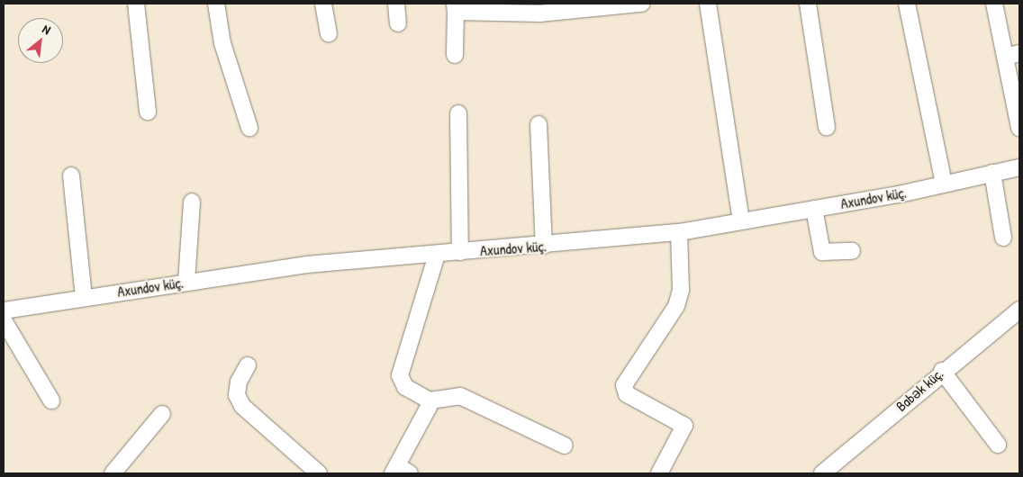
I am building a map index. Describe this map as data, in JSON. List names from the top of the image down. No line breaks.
{"streets":{"street":["Axundov küç.","Babək küç."]},"north":"top right"}
